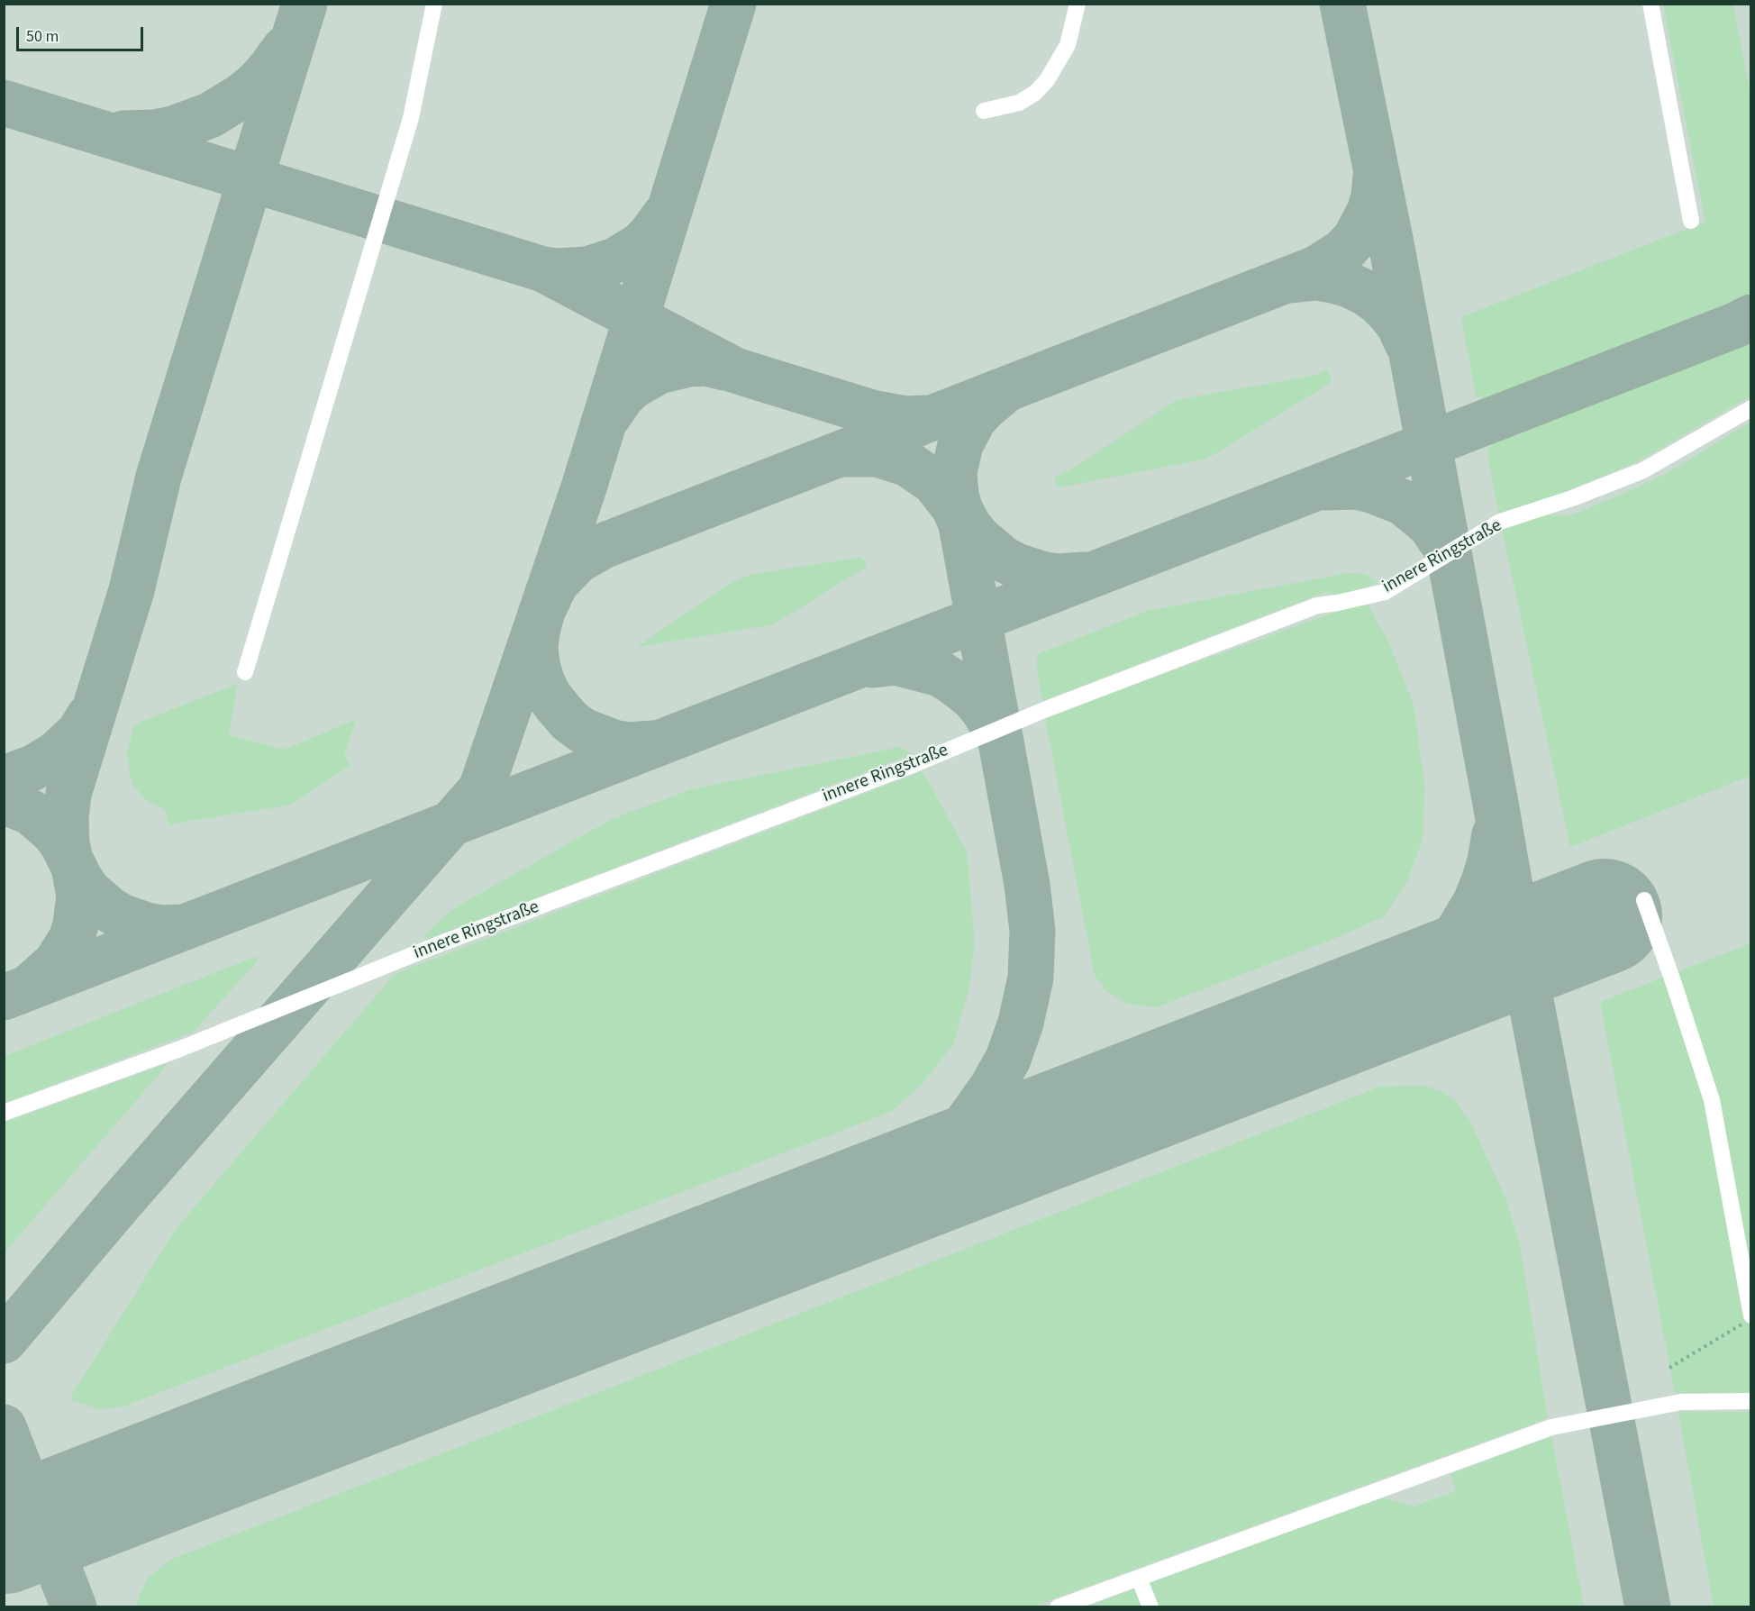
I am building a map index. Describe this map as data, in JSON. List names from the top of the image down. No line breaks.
{"streets":{"lane":["innere Ringstraße"]},"scale_bar":"50 m"}
